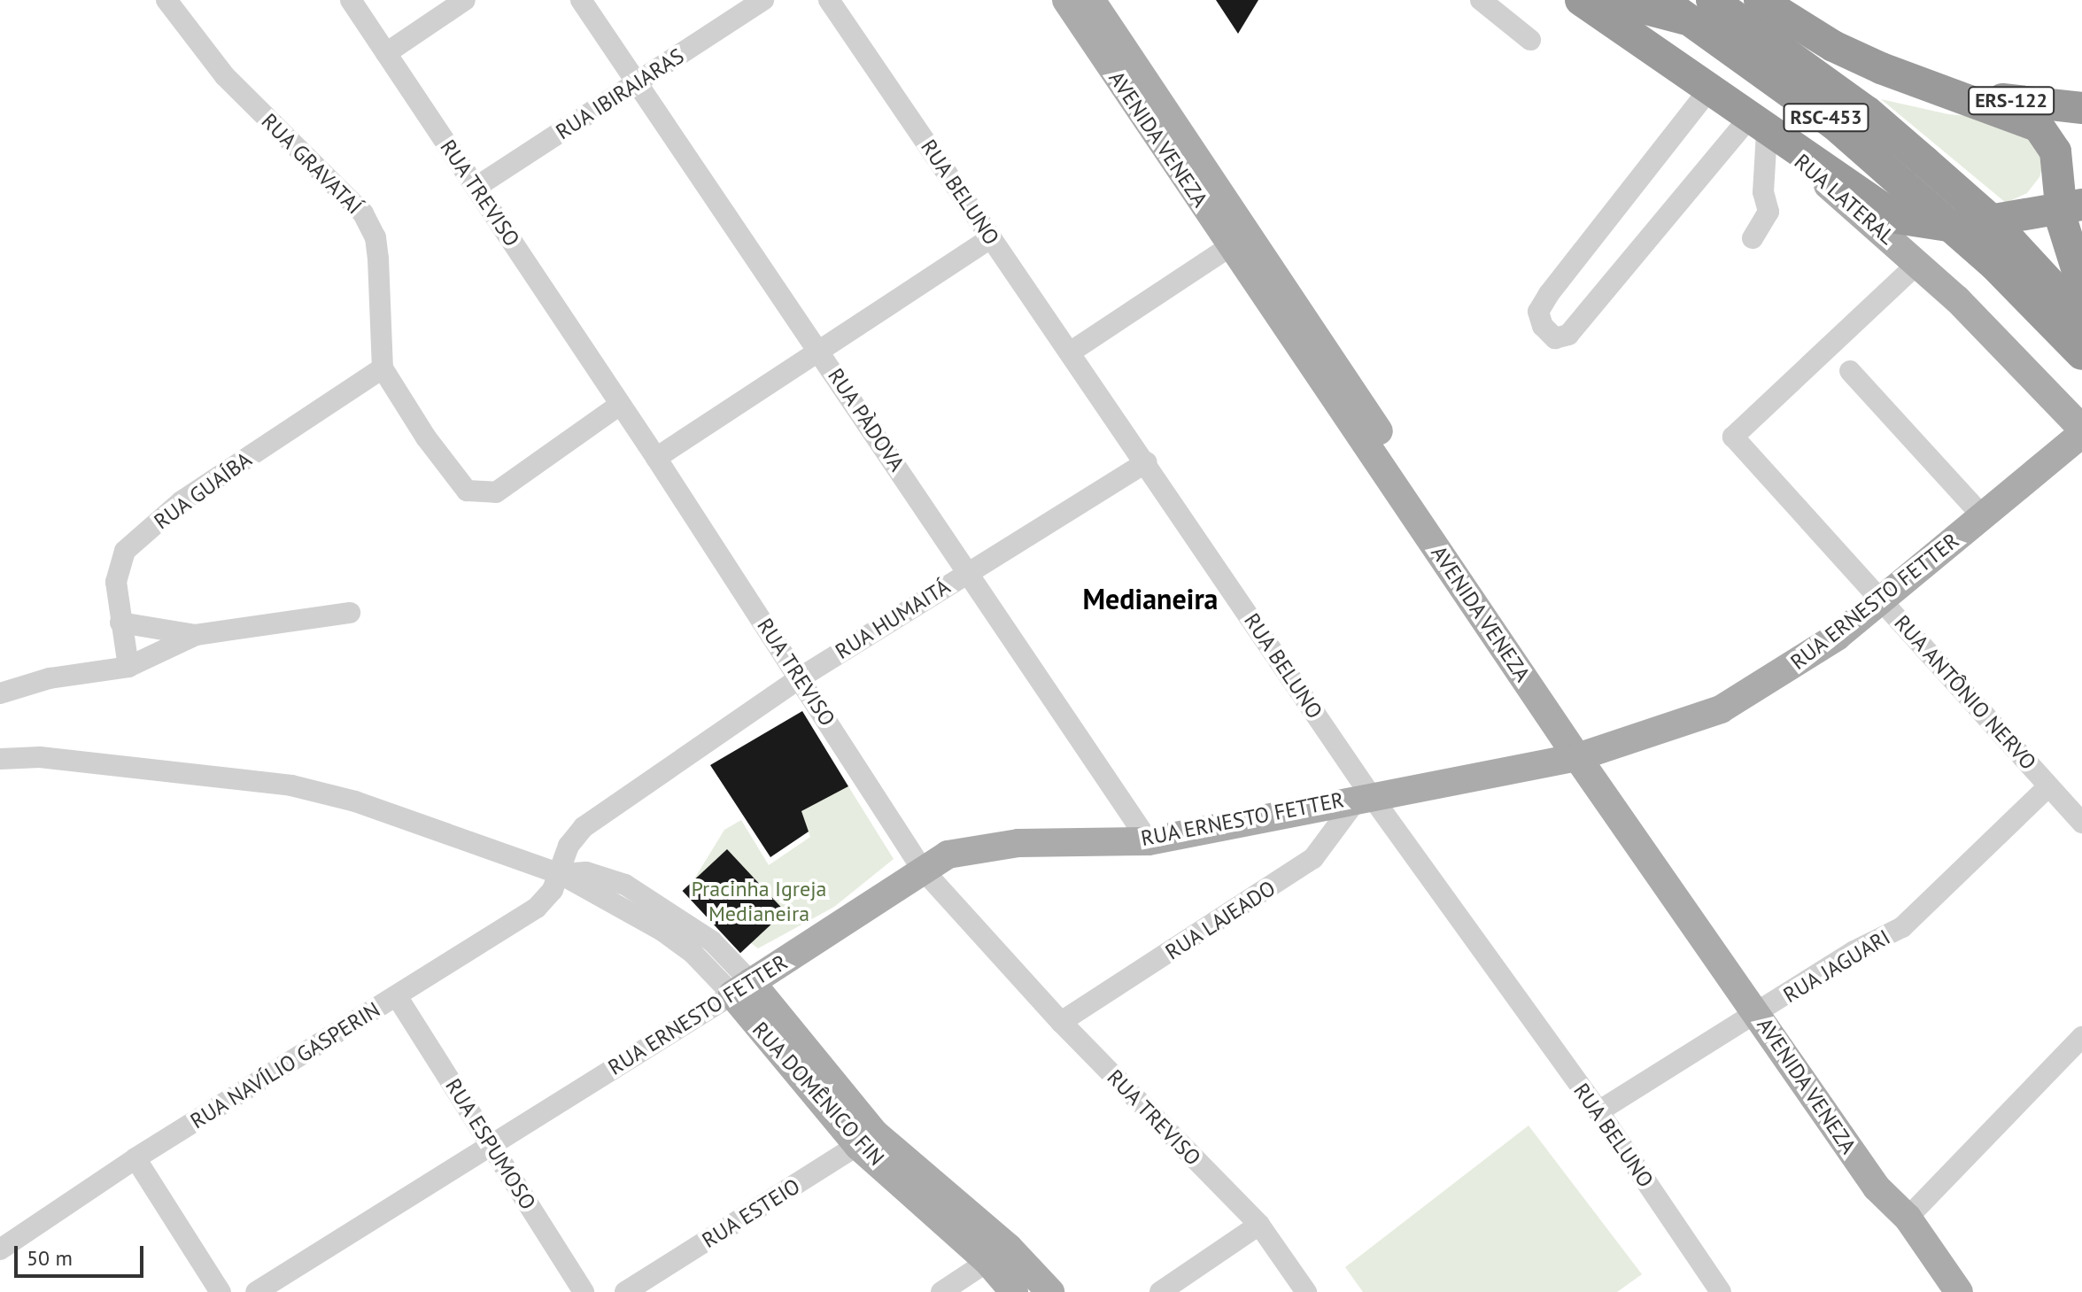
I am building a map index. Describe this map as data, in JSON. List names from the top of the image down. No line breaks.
{"streets":{"highway":["ERS-122","RSC-453","RUA LATERAL"],"main road":["AVENIDA VENEZA","RUA ERNESTO FETTER","RUA DOMÊNICO FIN"],"street":["RUA IBIRAIARAS","RUA GRAVATAÍ","RUA BELUNO","RUA TREVISO","RUA PÀDOVA","RUA GUAÍBA","RUA HUMAITÁ","RUA ANTÔNIO NERVO","RUA LAJEADO","RUA JAGUARI","RUA NAVÍLIO GASPERIN","RUA ESPUMOSO","RUA ESTEIO"]},"crossings":[["RUA IBIRAIARAS","RUA TREVISO"],["RUA IBIRAIARAS","RUA PÀDOVA"],["AVENIDA VENEZA","RUA ERNESTO FETTER"],["AVENIDA VENEZA","RUA JAGUARI"],["RUA GRAVATAÍ","RUA TREVISO"],["RUA GRAVATAÍ","RUA GUAÍBA"],["RUA BELUNO","RUA ERNESTO FETTER"],["RUA BELUNO","RUA HUMAITÁ"],["RUA BELUNO","RUA LAJEADO"],["RUA BELUNO","RUA JAGUARI"],["RUA TREVISO","RUA ERNESTO FETTER"],["RUA TREVISO","RUA HUMAITÁ"],["RUA TREVISO","RUA LAJEADO"],["RUA LATERAL","RUA ERNESTO FETTER"],["RUA LATERAL","RUA ANTÔNIO NERVO"],["RUA PÀDOVA","RUA ERNESTO FETTER"],["RUA PÀDOVA","RUA HUMAITÁ"],["RUA ERNESTO FETTER","RUA ANTÔNIO NERVO"],["RUA ERNESTO FETTER","RUA LAJEADO"],["RUA ERNESTO FETTER","RUA DOMÊNICO FIN"],["RUA ERNESTO FETTER","RUA ESPUMOSO"],["RUA HUMAITÁ","RUA NAVÍLIO GASPERIN"],["RUA HUMAITÁ","RUA DOMÊNICO FIN"],["RUA ANTÔNIO NERVO","RUA JAGUARI"],["RUA NAVÍLIO GASPERIN","RUA DOMÊNICO FIN"],["RUA NAVÍLIO GASPERIN","RUA ESPUMOSO"],["RUA DOMÊNICO FIN","RUA ESTEIO"]],"districts":["Medianeira"],"parks":["Pracinha Igreja Medianeira"],"scale_bar":"50 m"}
